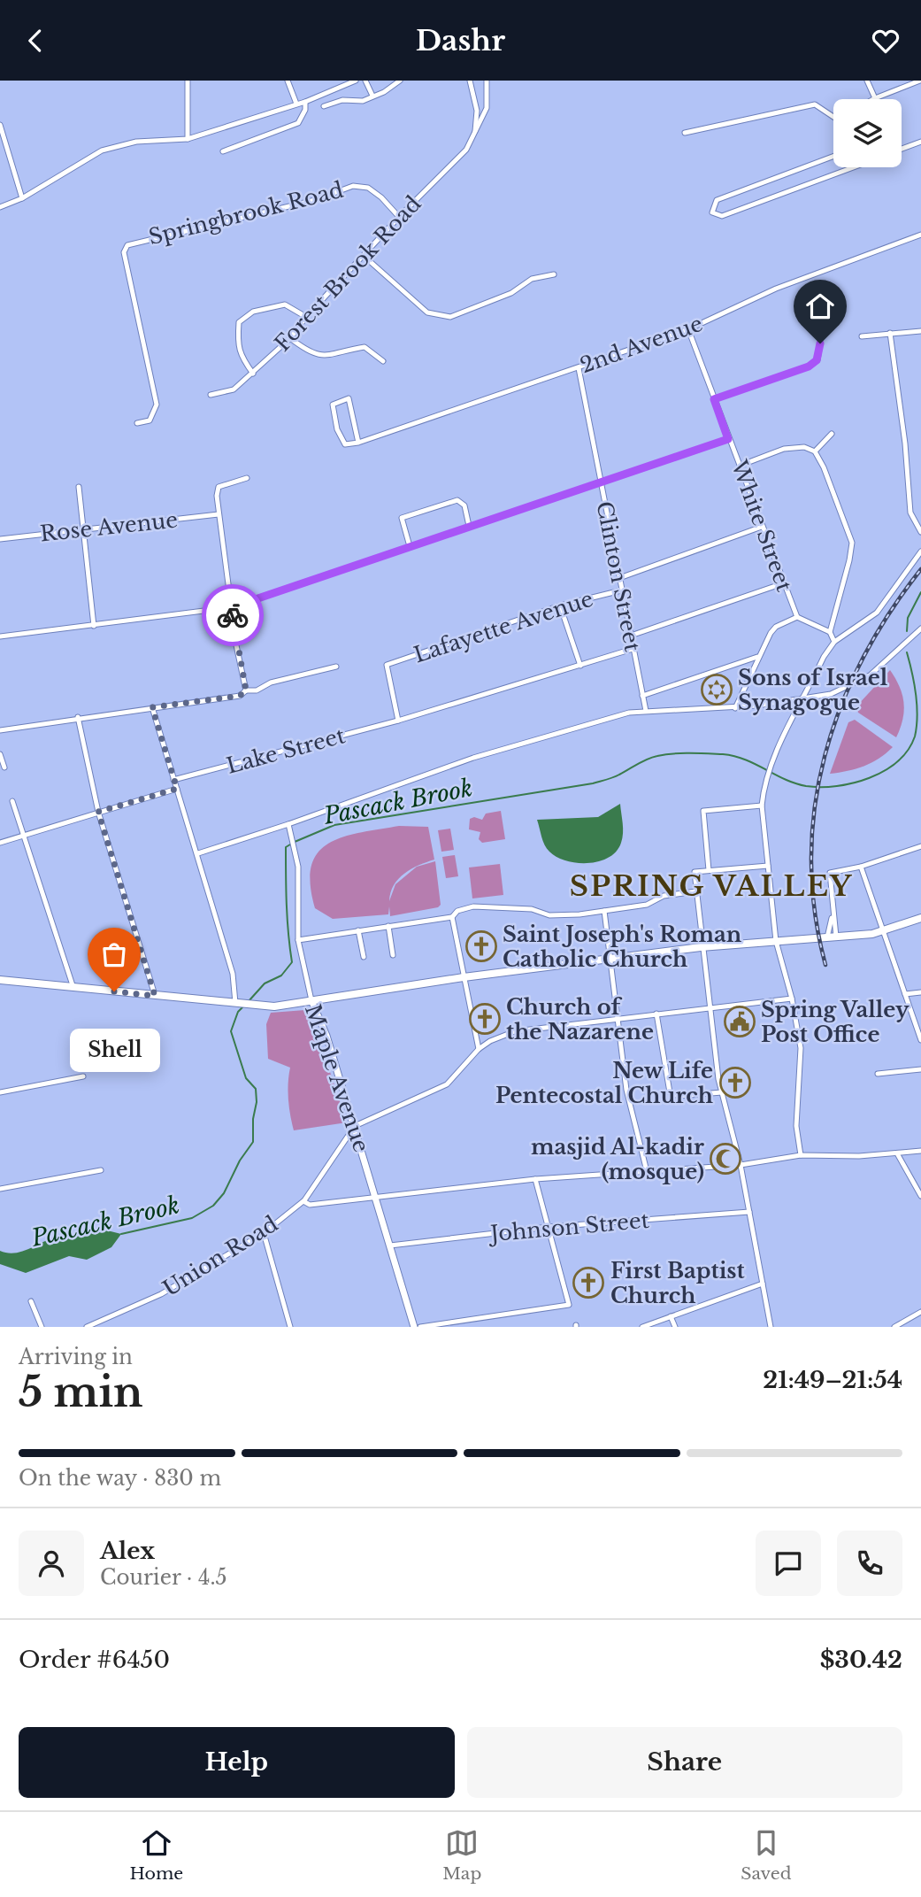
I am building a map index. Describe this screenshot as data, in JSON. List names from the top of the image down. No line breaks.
{"streets":{"street":["Springbrook Road","Forest Brook Road","2nd Avenue","White Street","Rose Avenue","Clinton Street","Lafayette Avenue","Lake Street","Maple Avenue","Johnson Street","Union Road"]},"crossings":[["Springbrook Road","Forest Brook Road"],["2nd Avenue","White Street"],["2nd Avenue","Clinton Street"],["White Street","Lafayette Avenue"],["Clinton Street","Lafayette Avenue"],["Lafayette Avenue","Lake Street"],["Maple Avenue","Johnson Street"],["Maple Avenue","Union Road"]],"districts":["SPRING VALLEY"],"water":["Pascack Brook"],"places":{"synagogue":["Sons of Israel Synagogue"],"church":["Saint Joseph's Roman Catholic Church","Church of the Nazarene","New Life Pentecostal Church","First Baptist Church"],"other":["Shell"],"public building":["Spring Valley Post Office"],"mosque":["masjid Al-kadir (mosque)"]},"page":{"header":"Dashr","bubble":"Shell","heading":["5 min","Arriving in","21:49–21:54"],"panel":["Alex","Courier · 4.5","Order #6450","$30.42"],"bar":"On the way · 830 m","buttons":["Help","Share"],"tabs":["Home","Map","Saved"]}}
